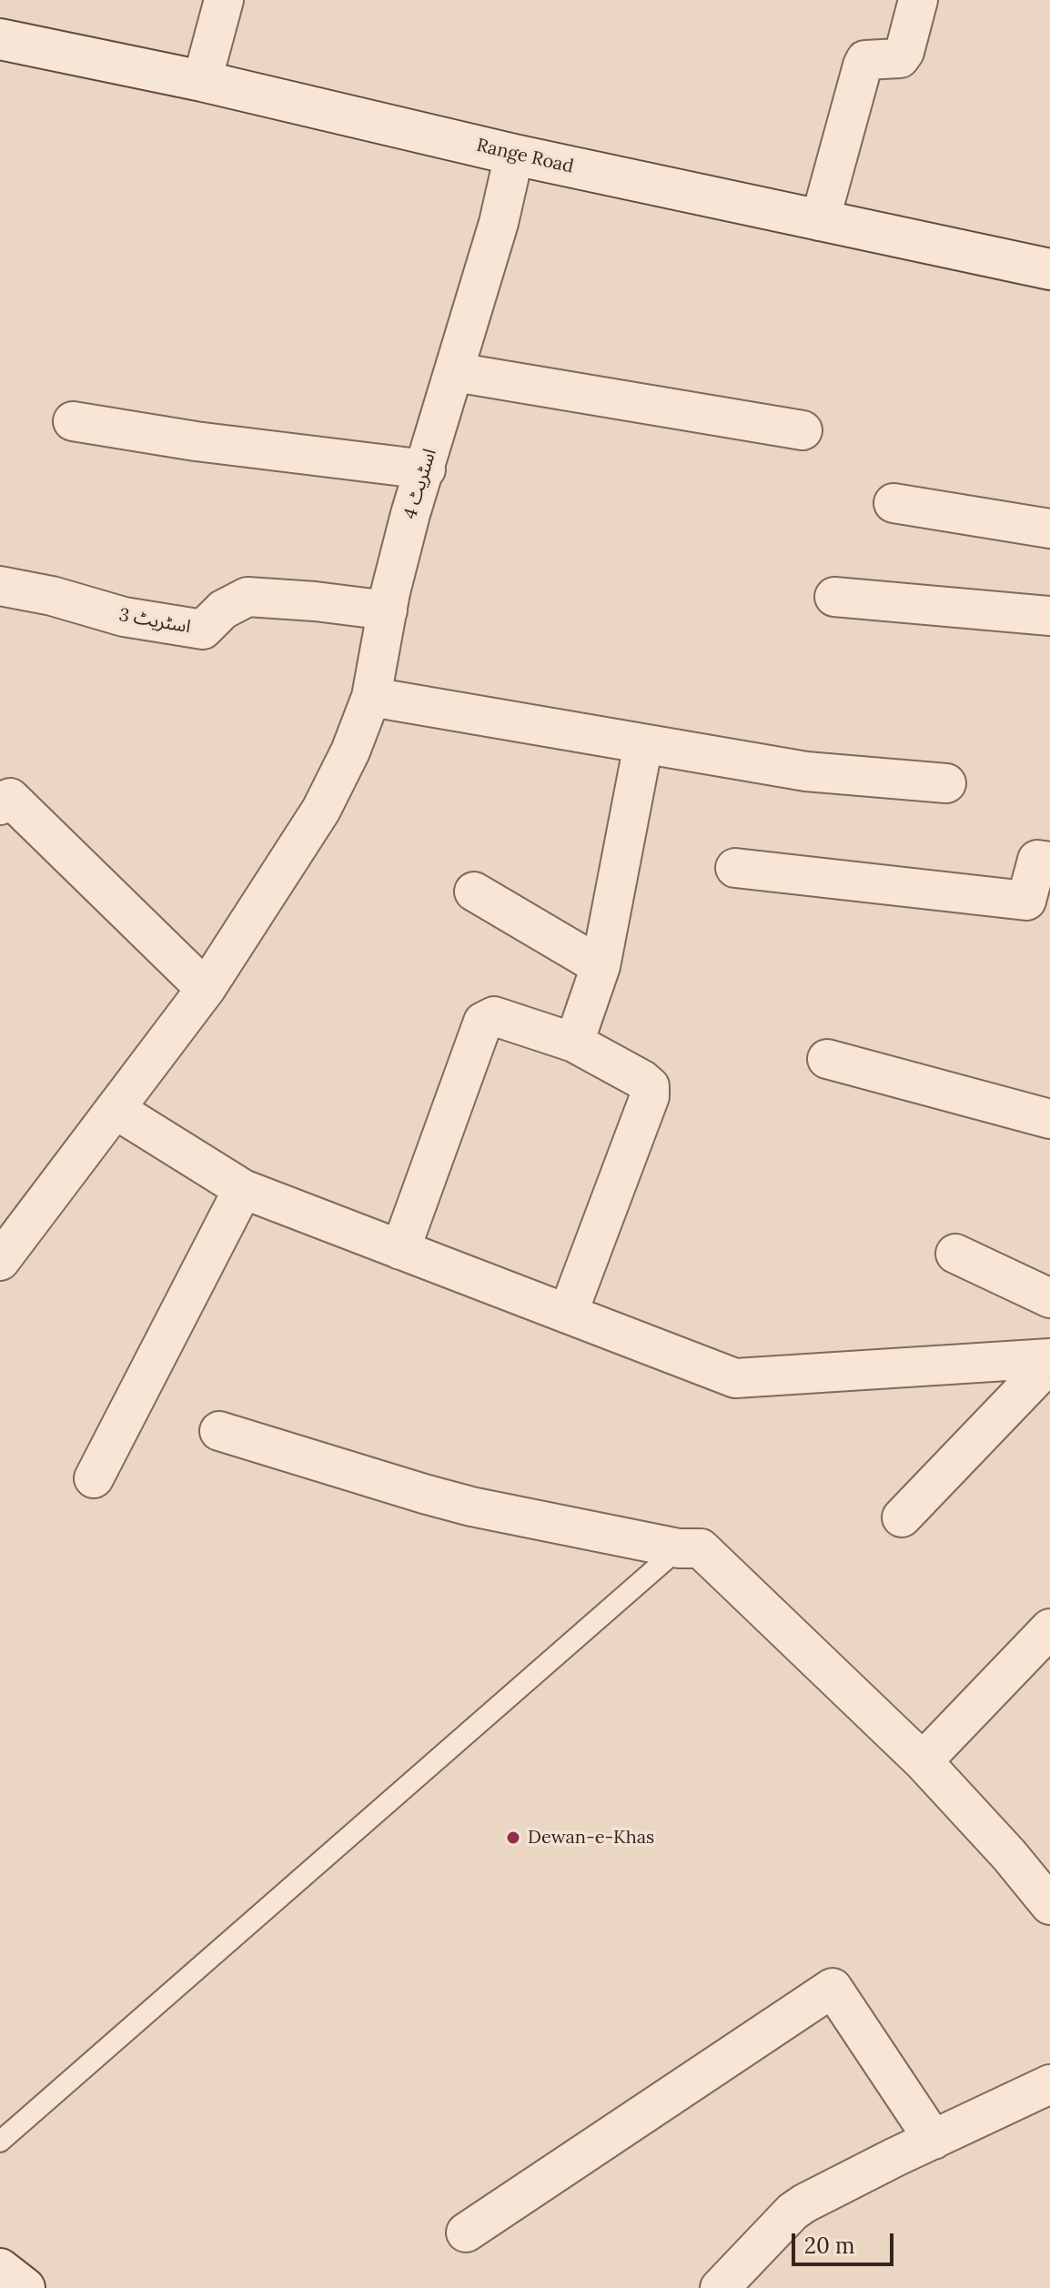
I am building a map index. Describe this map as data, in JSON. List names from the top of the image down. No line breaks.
{"streets":{"main road":["Range Road"],"street":["اسٹریٹ 4","اسٹریٹ 3"]},"crossings":[["Range Road","اسٹریٹ 4"],["اسٹریٹ 4","اسٹریٹ 3"]],"places":["Dewan-e-Khas"],"scale_bar":"20 m"}
